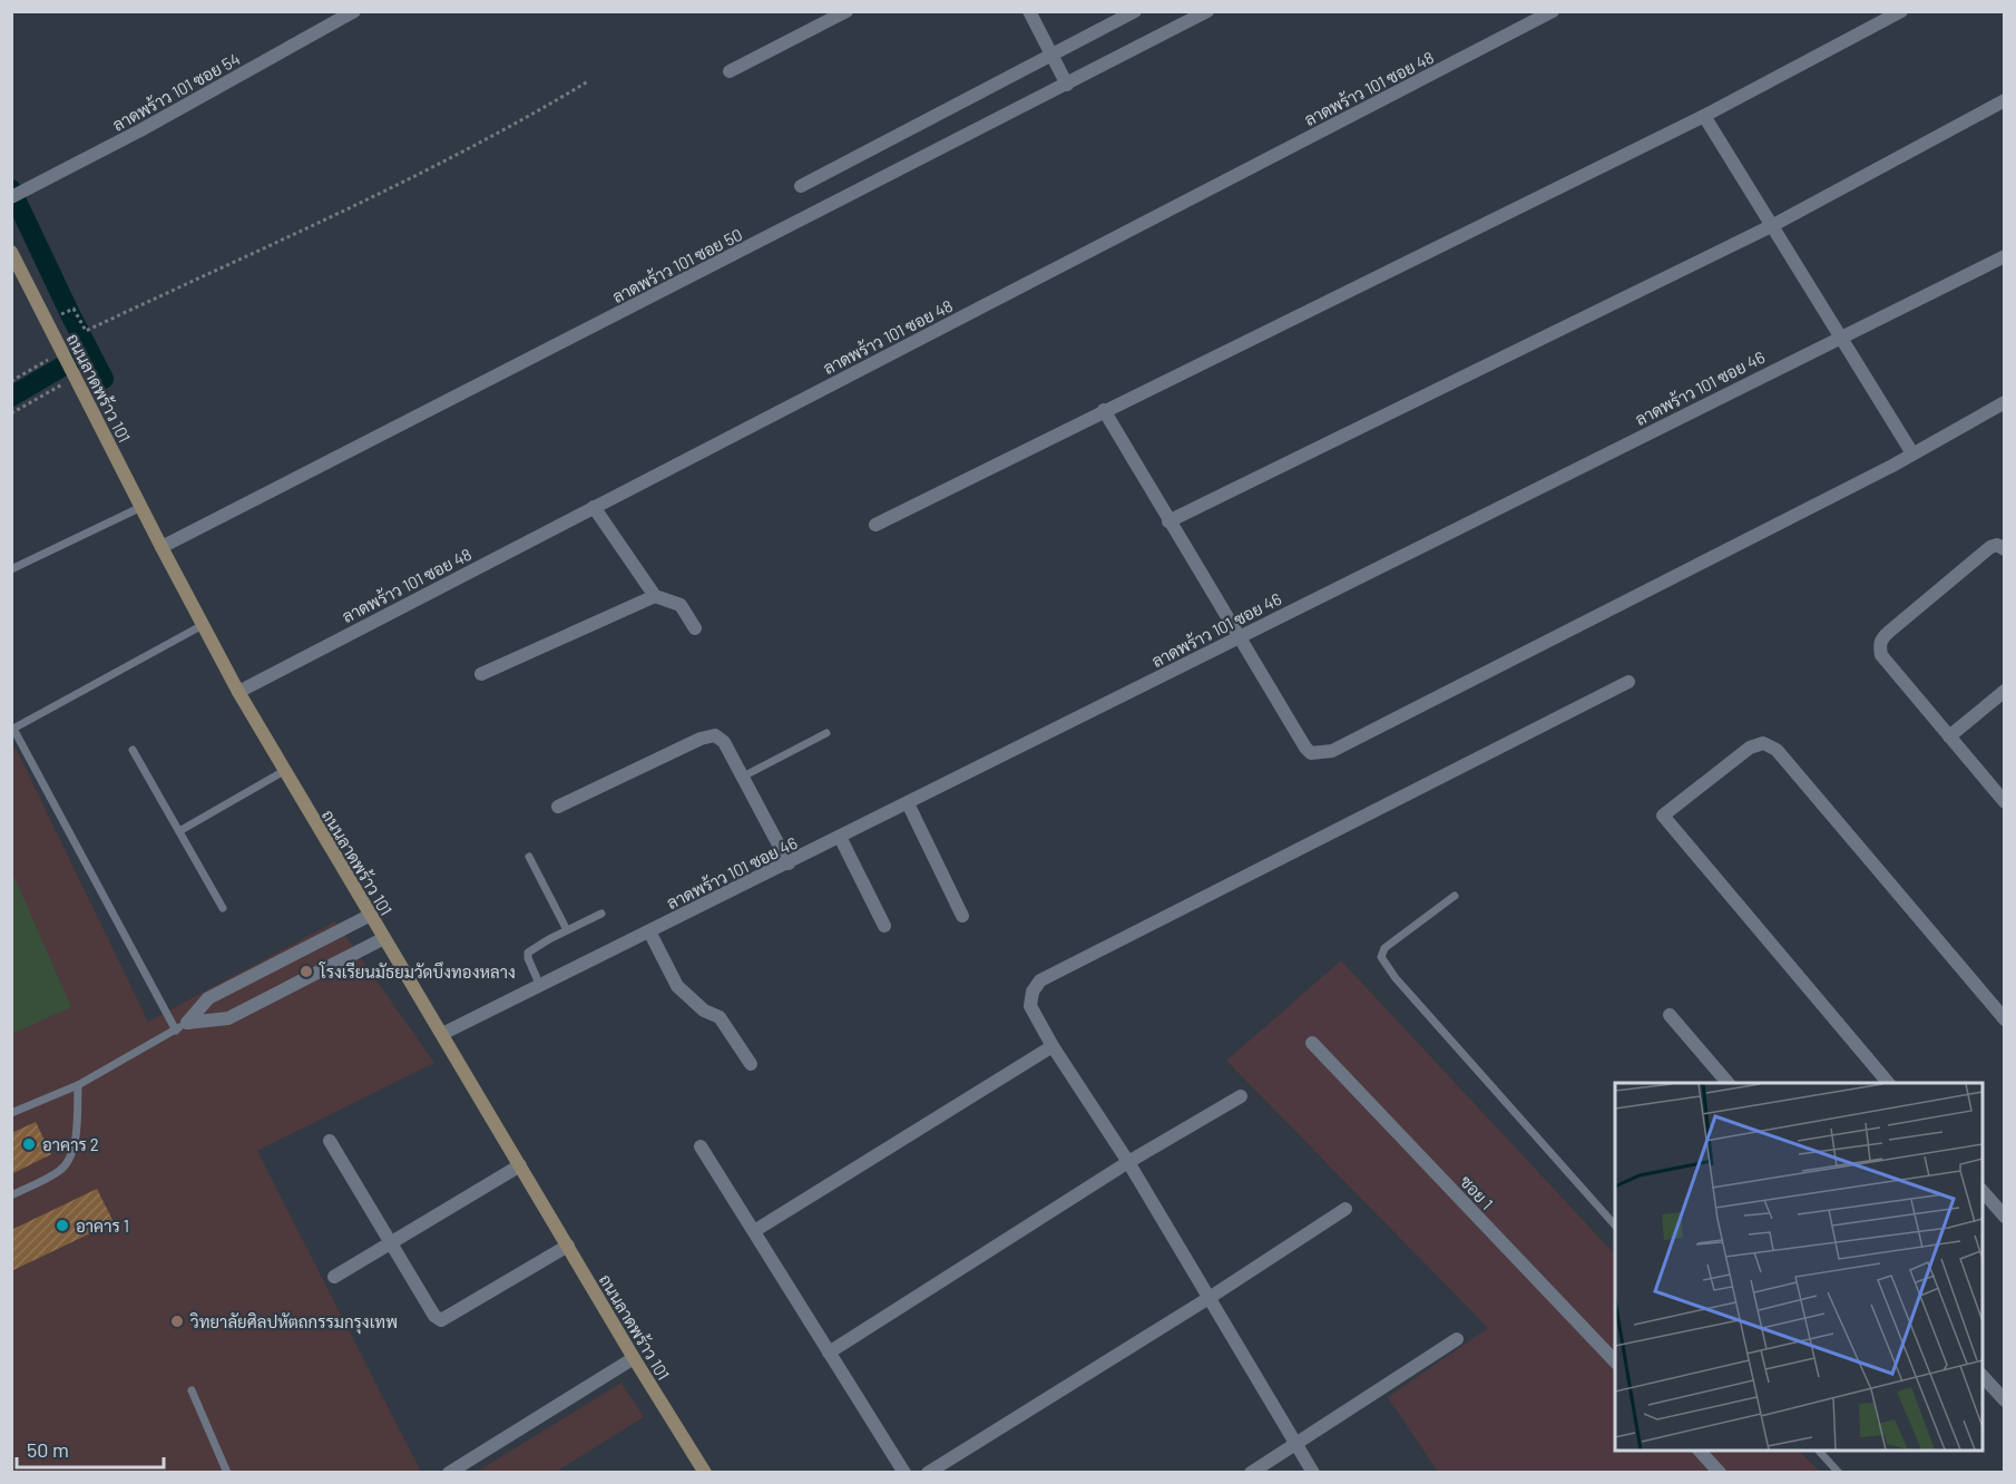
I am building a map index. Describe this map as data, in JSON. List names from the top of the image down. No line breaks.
{"streets":{"street":["ลาดพร้าว 101 ซอย 48","ลาดพร้าว 101 ซอย 54","ลาดพร้าว 101 ซอย 50","ถนนลาดพร้าว 101","ลาดพร้าว 101 ซอย 46","ซอย 1"]},"crossings":[["ลาดพร้าว 101 ซอย 48","ถนนลาดพร้าว 101"],["ลาดพร้าว 101 ซอย 50","ถนนลาดพร้าว 101"],["ถนนลาดพร้าว 101","ลาดพร้าว 101 ซอย 46"]],"places":["โรงเรียนมัธยมวัดบึงทองหลาง","อาคาร 2","อาคาร 1","วิทยาลัยศิลปหัตถกรรมกรุงเทพ"],"scale_bar":"50 m"}
